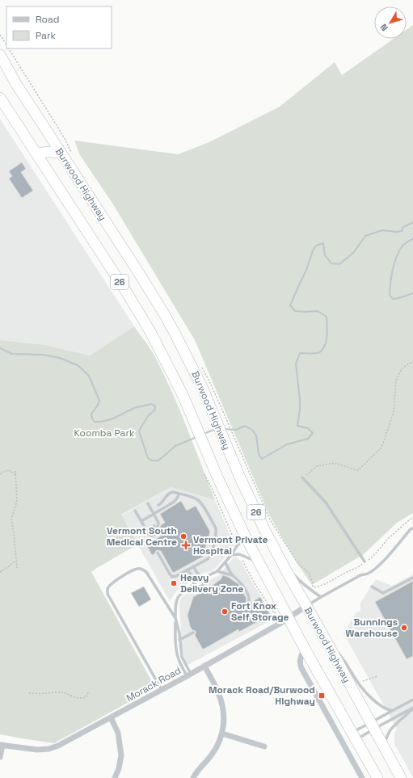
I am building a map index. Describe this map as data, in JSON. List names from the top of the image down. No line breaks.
{"streets":{"highway":["Burwood Highway","26"],"street":["Morack Road"]},"crossings":[["Burwood Highway","Morack Road"]],"parks":["Koomba Park"],"places":{"other":["Vermont South Medical Centre","Heavy Delivery Zone","Fort Knox Self Storage","Bunnings Warehouse"],"health":["Vermont Private Hospital"],"transit":["Morack Road/Burwood Highway"]},"legend":["Road","Park"],"north":"bottom left"}
